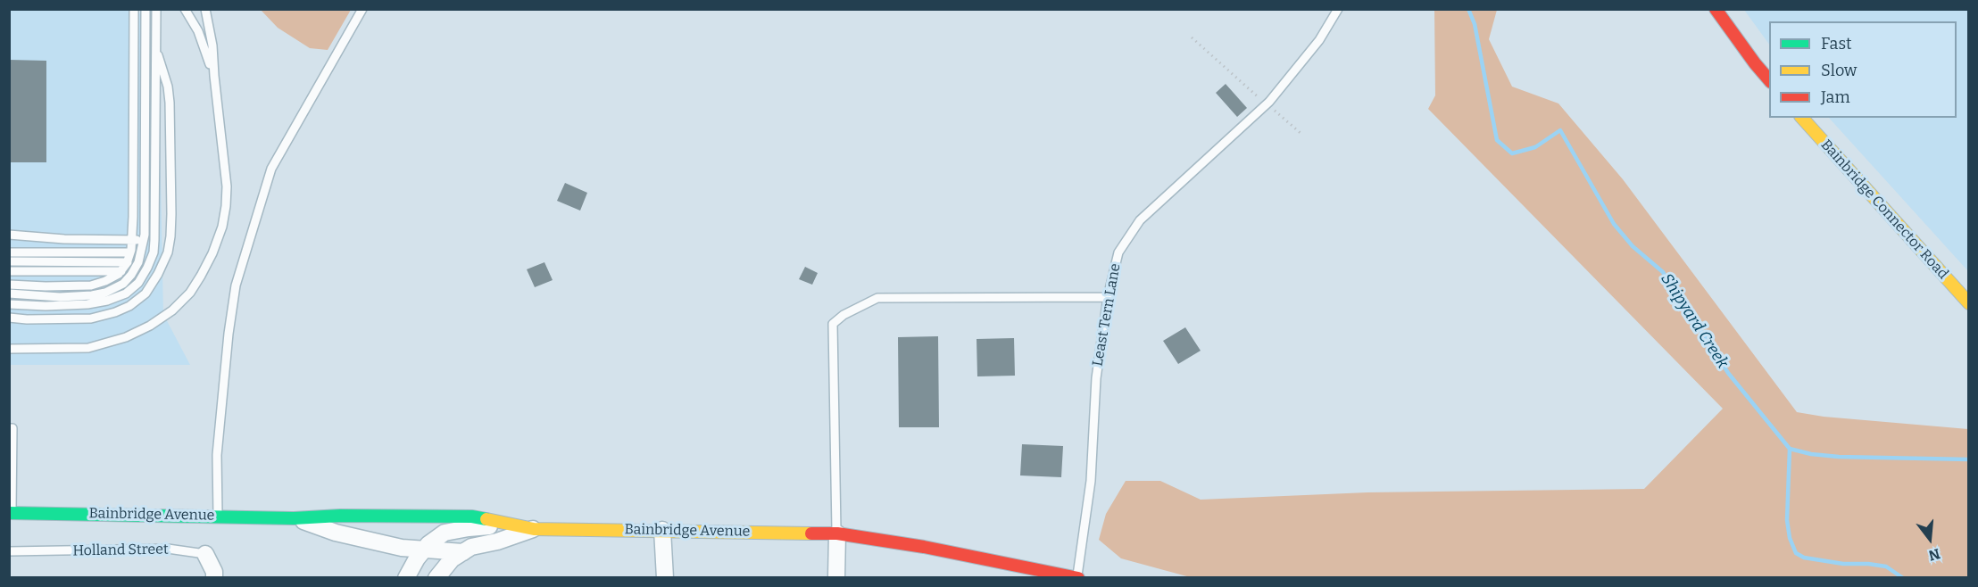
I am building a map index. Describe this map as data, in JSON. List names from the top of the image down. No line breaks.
{"streets":{"street":["Bainbridge Connector Road","Bainbridge Avenue","Holland Street"],"lane":["Least Tern Lane"]},"crossings":[["Least Tern Lane","Bainbridge Avenue"]],"water":["Shipyard Creek"],"legend":["Fast","Slow","Jam"],"north":"bottom"}
